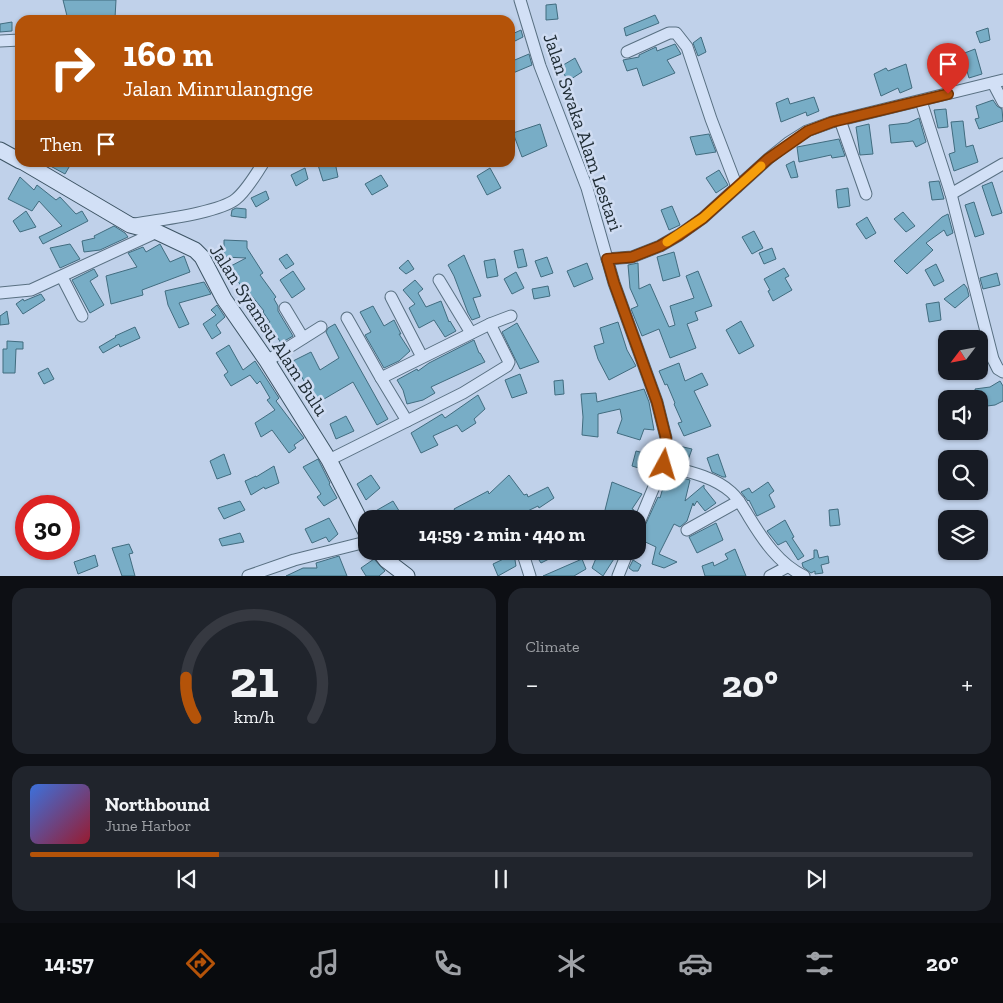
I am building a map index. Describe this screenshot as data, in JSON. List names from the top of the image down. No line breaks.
{"streets":{"street":["Jalan Swaka Alam Lestari","Jalan Syamsu Alam Bulu"]},"north":"bottom left","page":{"turn":["160 m","Jalan Minrulangnge"],"then":"Then","limit":"30","trip":"14:59 · 2 min · 440 m","tile":"Climate","heat":["−","20°","+"],"song":["Northbound","June Harbor"],"tabs":["14:57","20°"],"gauge":["21","km/h"]}}
